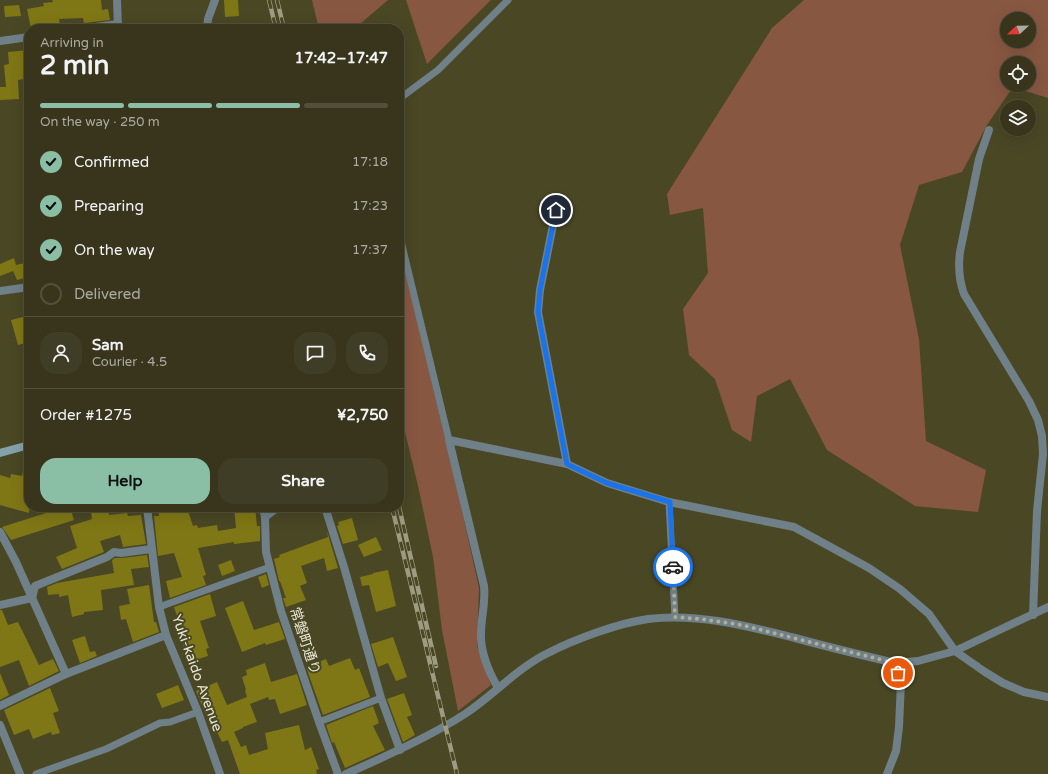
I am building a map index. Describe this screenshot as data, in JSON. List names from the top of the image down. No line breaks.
{"streets":{"street":["常磐町通り","Yuki-kaido Avenue"]},"north":"left","page":{"heading":["2 min","Arriving in","17:42–17:47"],"panel":["Sam","Courier · 4.5","Order #1275","¥2,750"],"bar":"On the way · 250 m","list":[["Confirmed","17:18"],["Preparing","17:23"],["On the way","17:37"],"Delivered"],"buttons":["Help","Share"]}}
